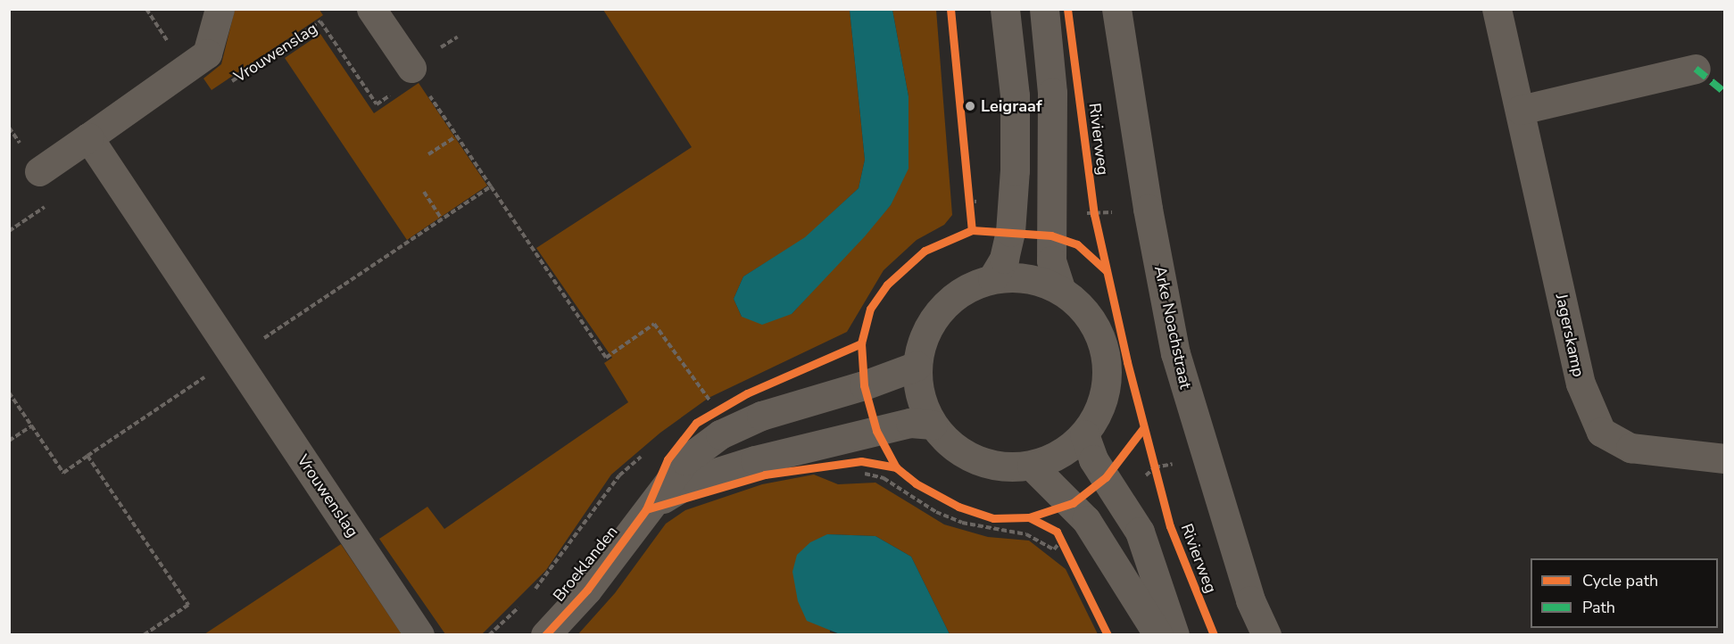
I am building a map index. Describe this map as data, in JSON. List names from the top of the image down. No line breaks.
{"streets":{"street":["Vrouwenslag","Arke Noachstraat","Jagerskamp","Broeklanden"],"cycle path":["Rivierweg"]},"places":["Leigraaf"],"legend":["Cycle path","Path"]}
